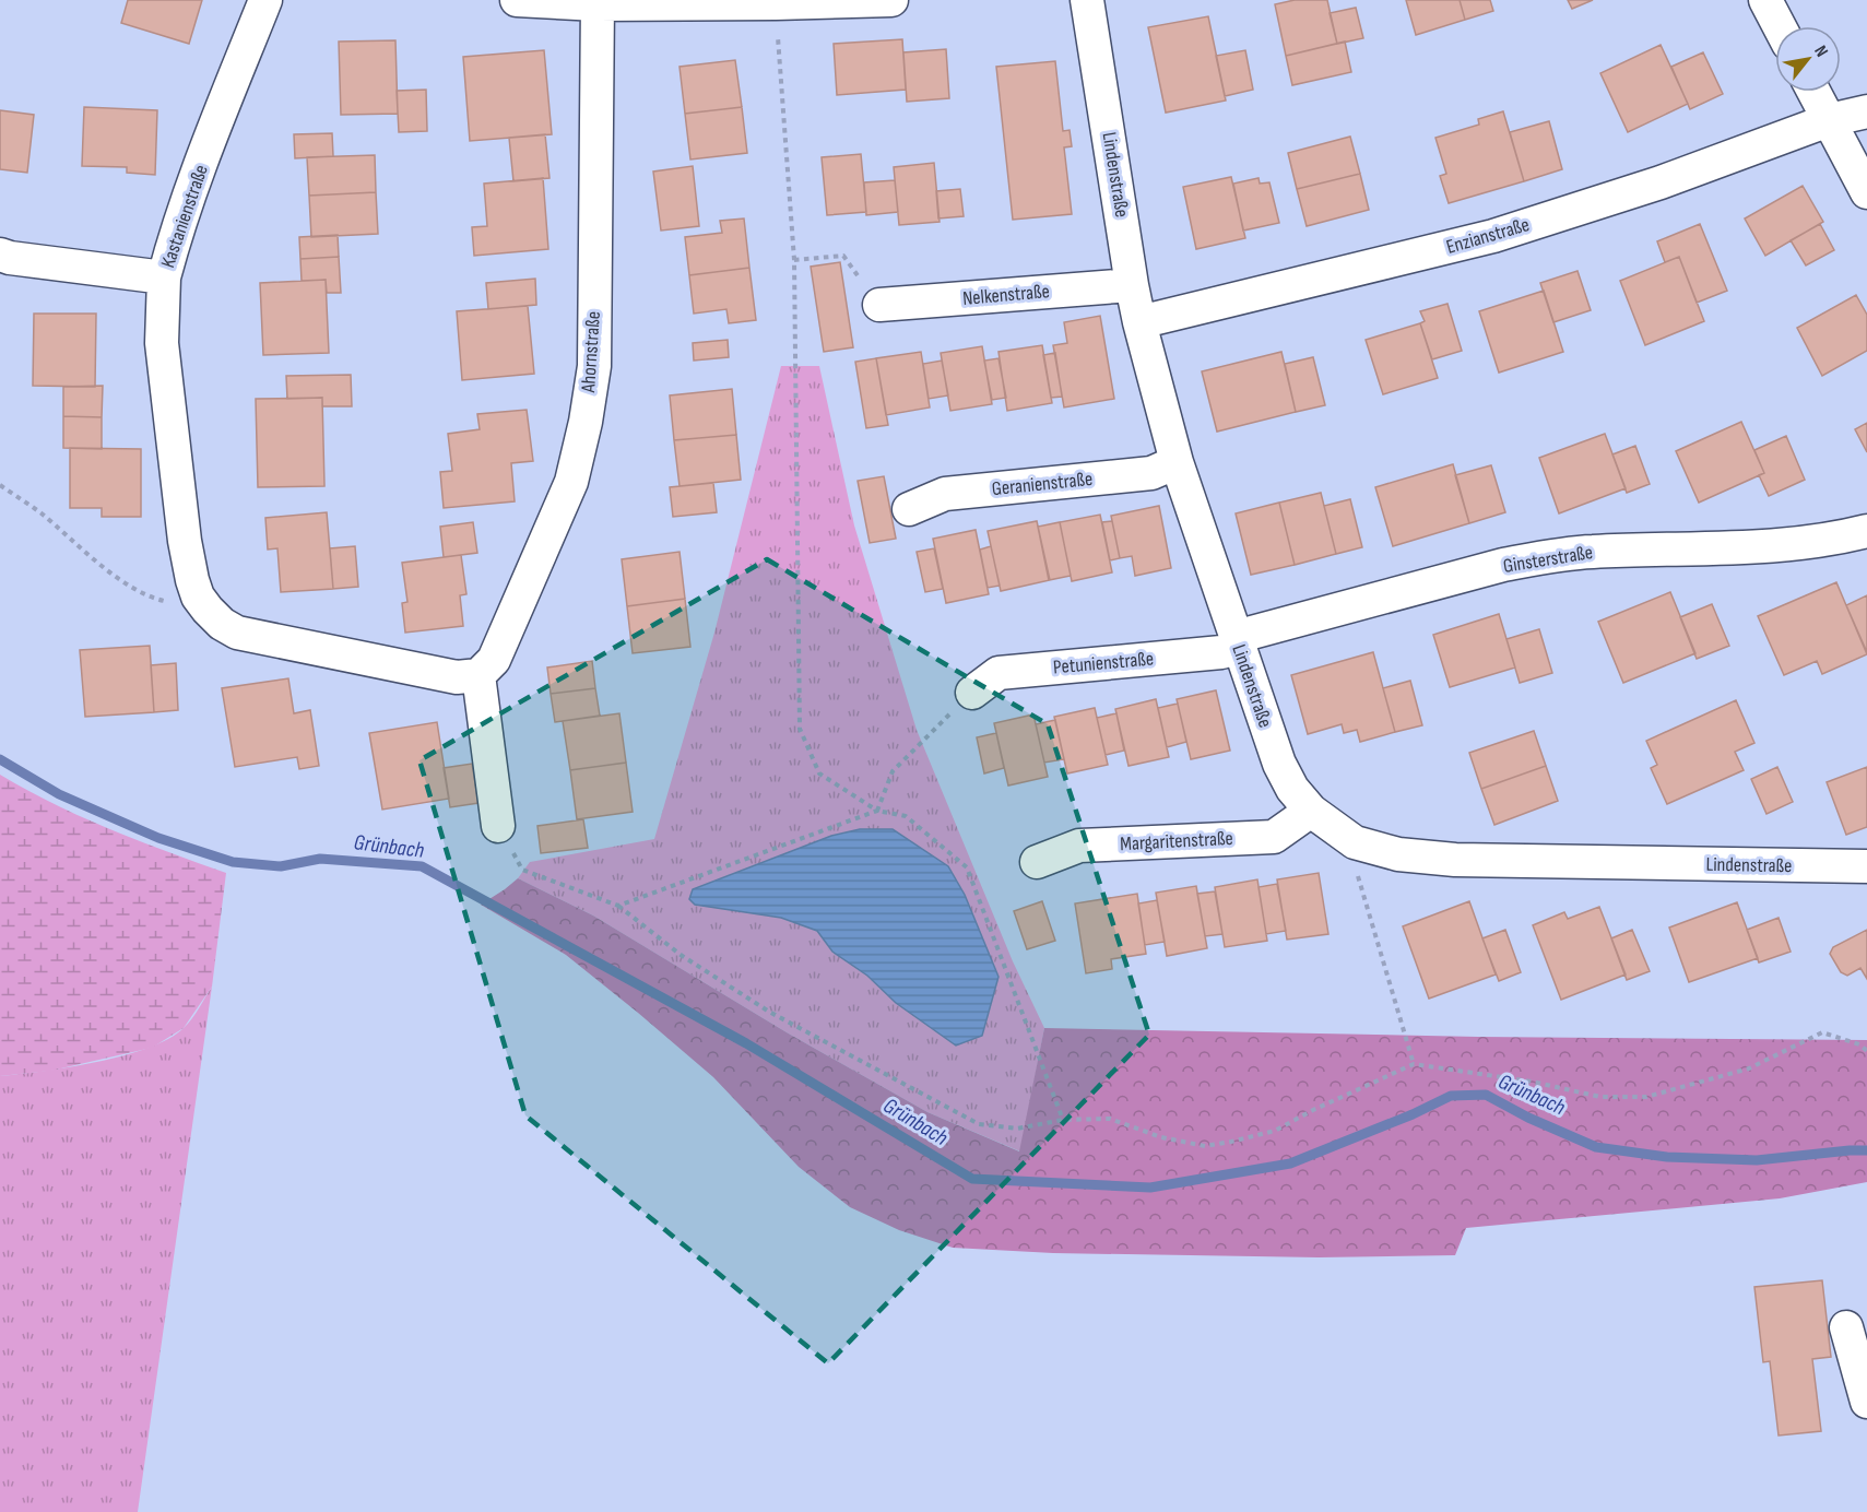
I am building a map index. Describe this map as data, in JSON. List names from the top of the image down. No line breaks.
{"streets":{"street":["Lindenstraße","Kastanienstraße","Enzianstraße","Nelkenstraße","Ahornstraße","Geranienstraße","Ginsterstraße","Petunienstraße","Margaritenstraße"]},"crossings":[["Lindenstraße","Enzianstraße"],["Lindenstraße","Nelkenstraße"],["Lindenstraße","Geranienstraße"],["Lindenstraße","Ginsterstraße"],["Lindenstraße","Petunienstraße"],["Lindenstraße","Margaritenstraße"],["Ginsterstraße","Petunienstraße"]],"water":["Grünbach"],"north":"top right"}
